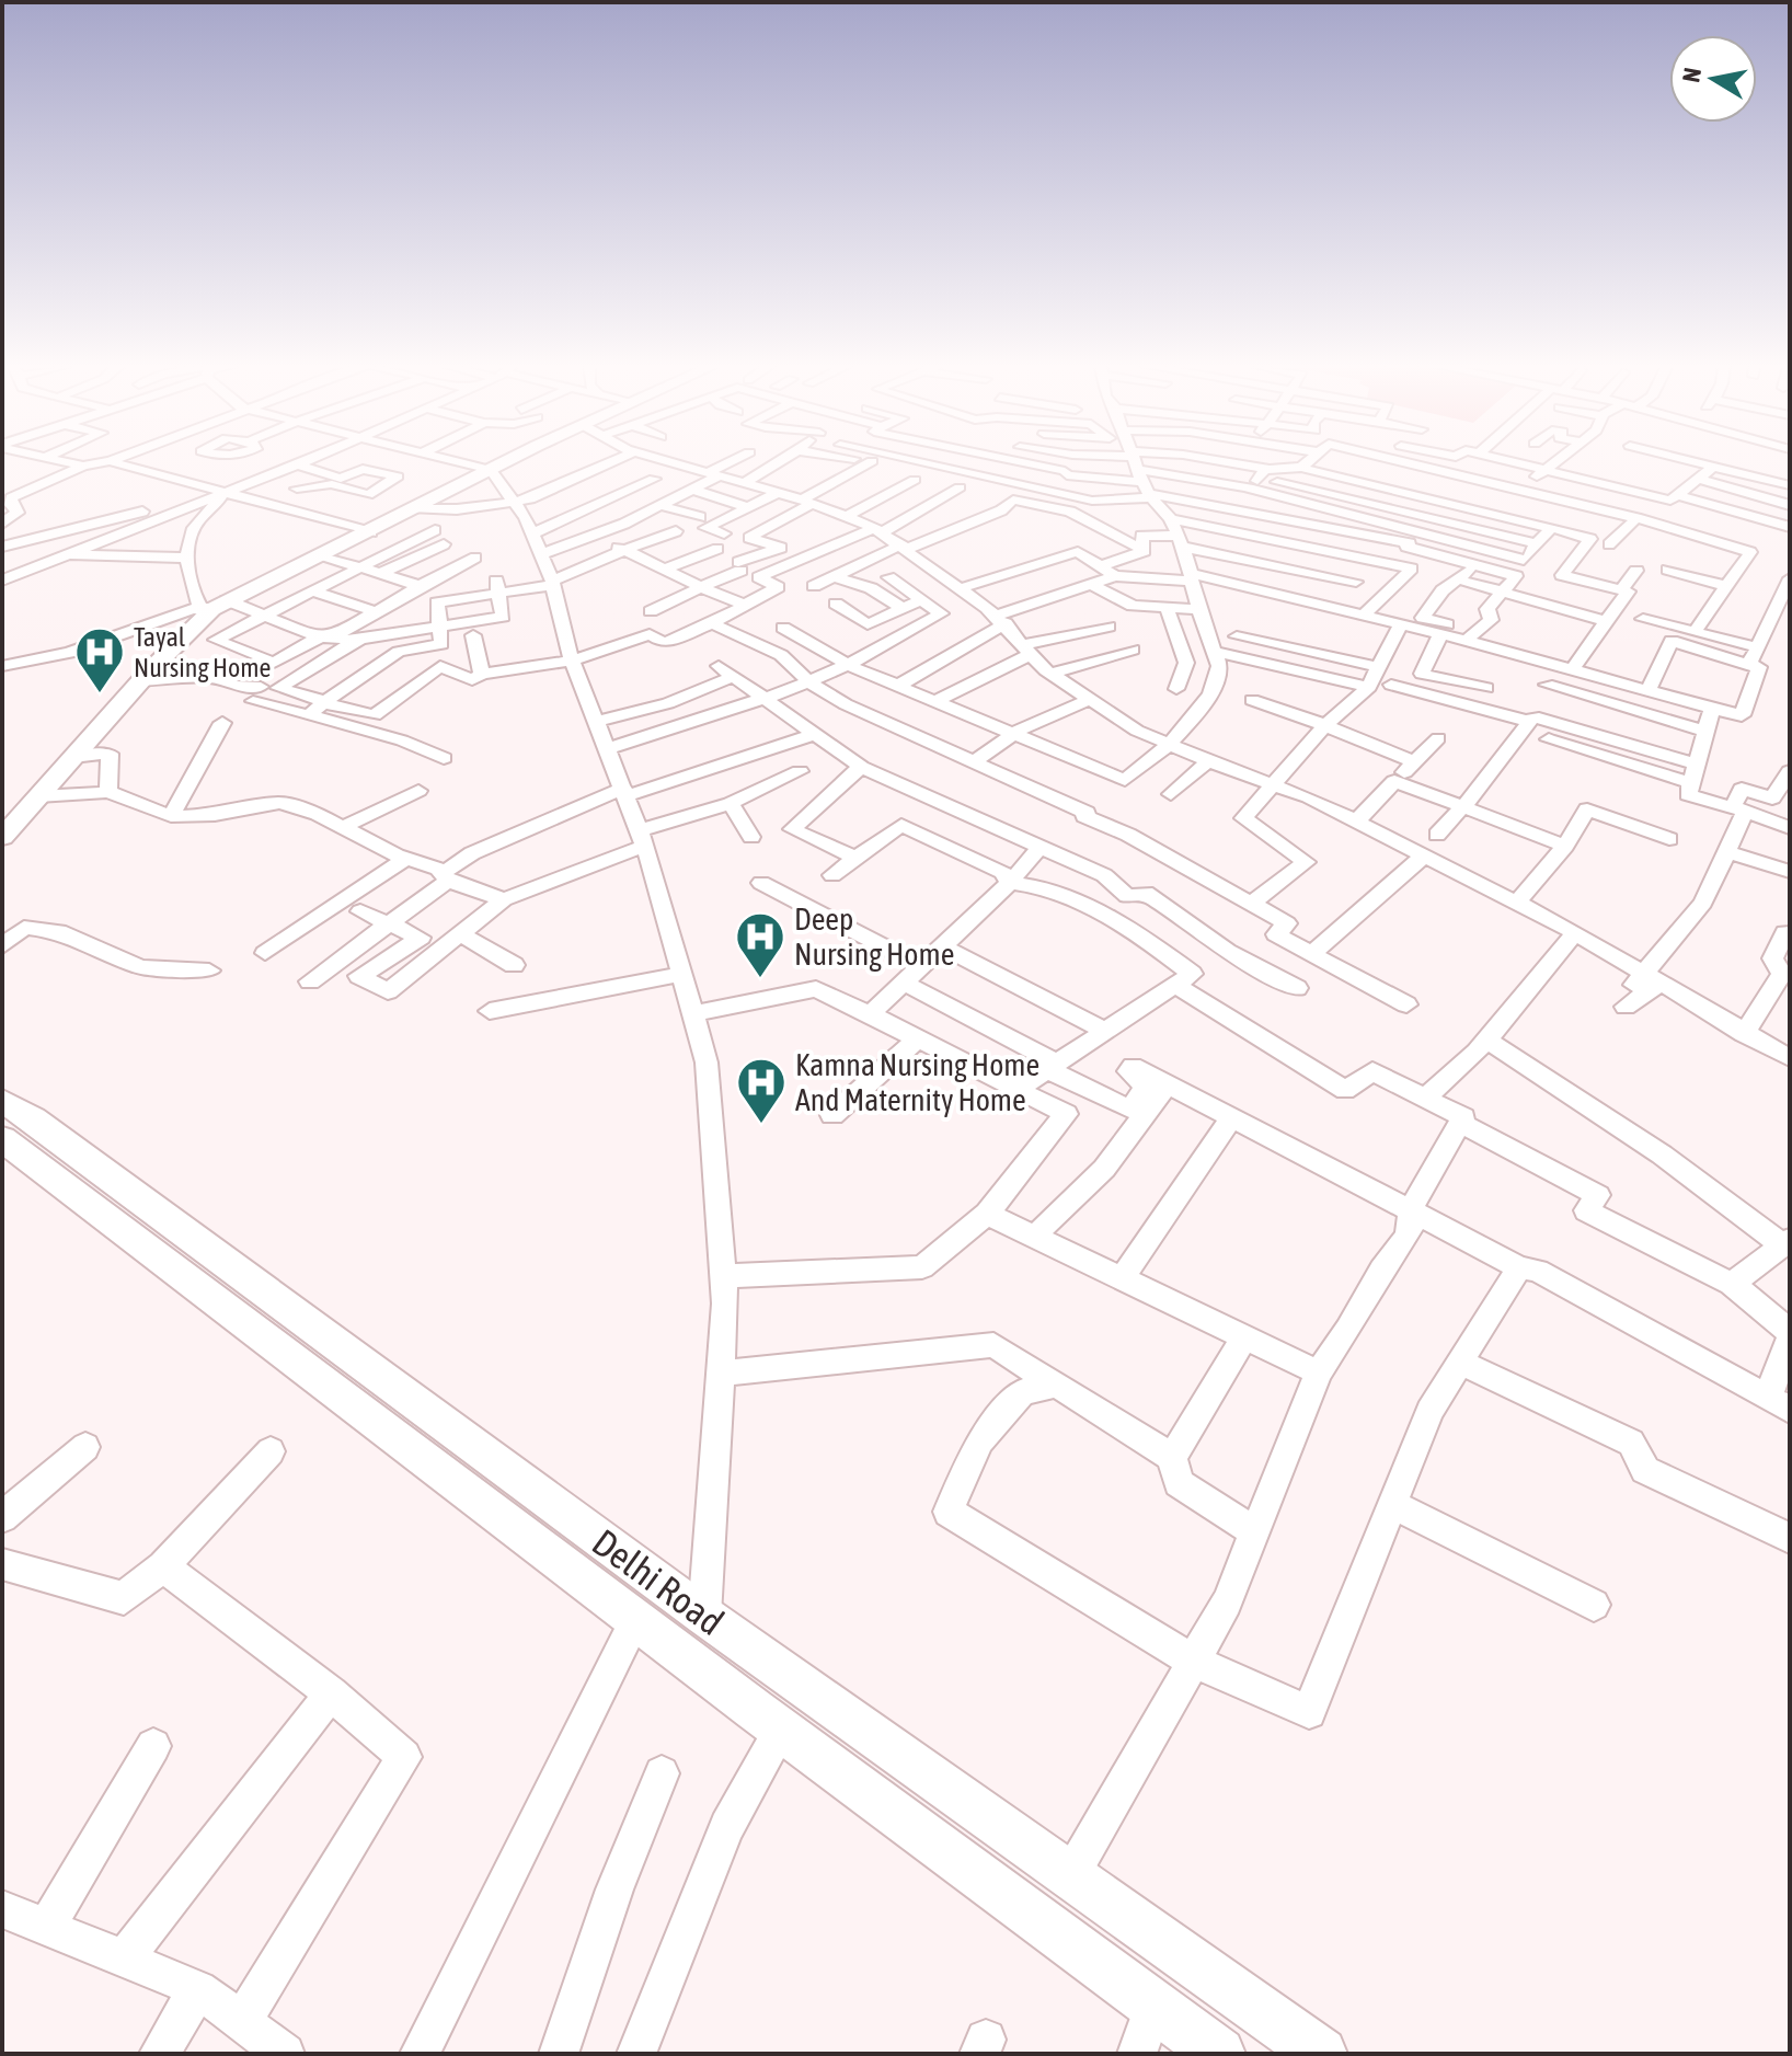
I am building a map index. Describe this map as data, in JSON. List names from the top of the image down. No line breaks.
{"streets":{"main road":["Delhi Road"]},"places":{"hospital":["Tayal Nursing Home","Deep Nursing Home","Kamna Nursing Home And Maternity Home"]},"north":"left"}
